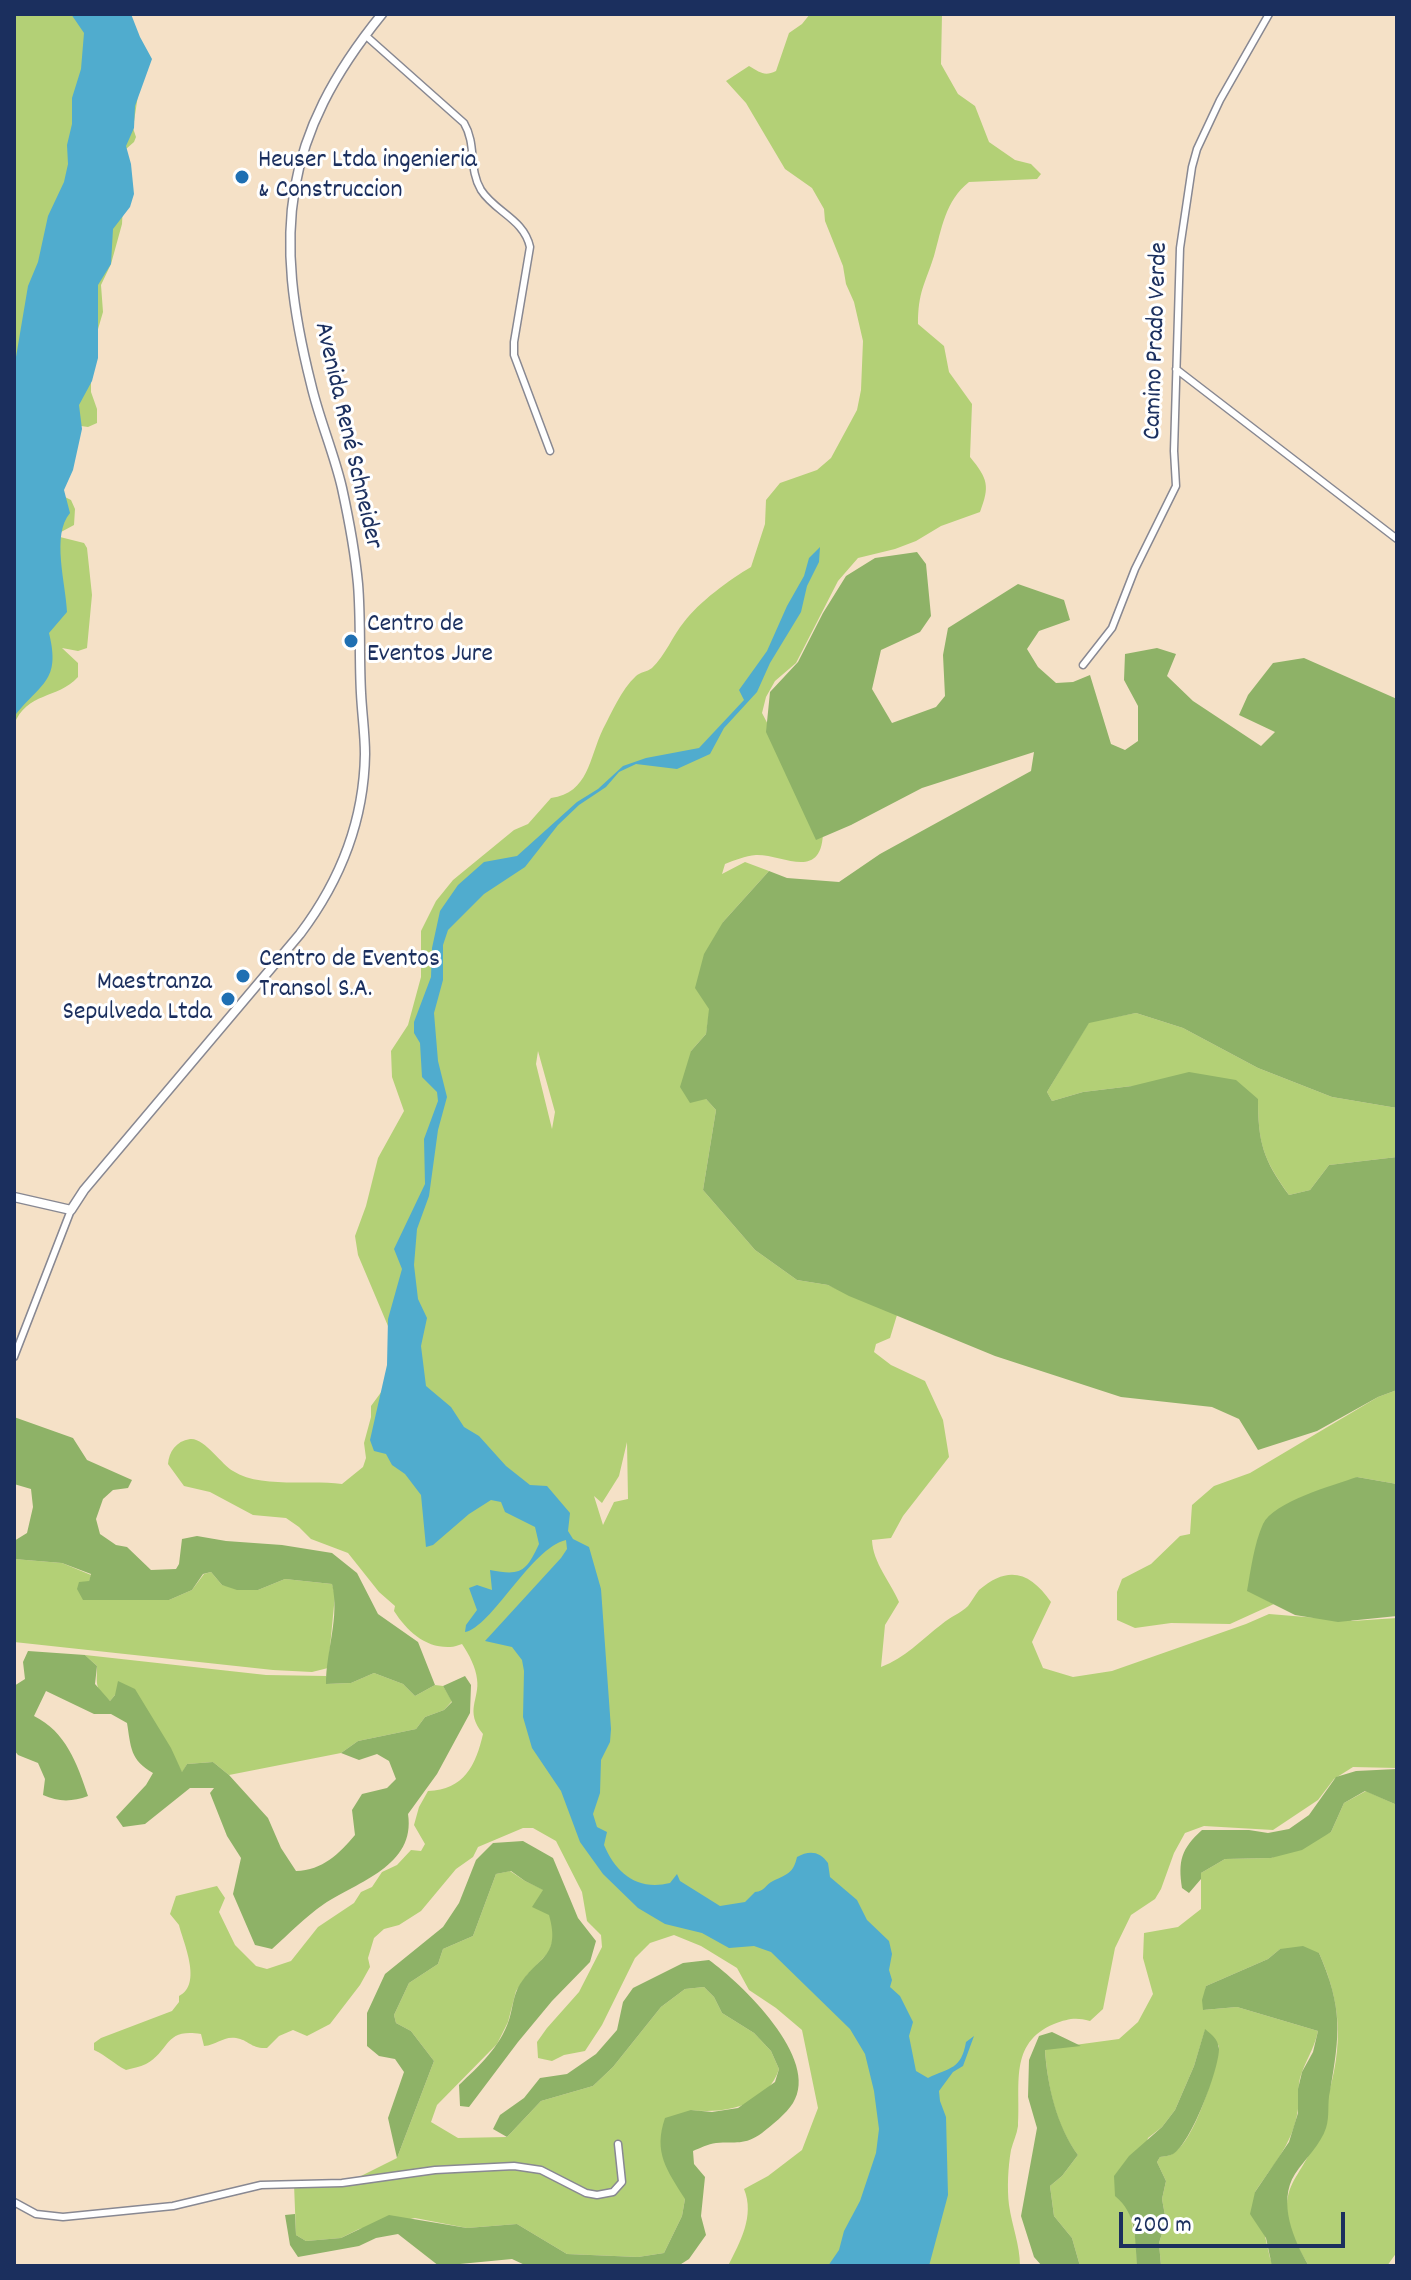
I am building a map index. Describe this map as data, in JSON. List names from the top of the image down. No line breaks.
{"streets":{"street":["Camino Prado Verde","Avenida René Schneider"]},"places":["Heuser Ltda ingenieria & Construccion","Centro de Eventos Jure","Centro de Eventos Transol S.A.","Maestranza Sepulveda Ltda"],"scale_bar":"200 m"}
